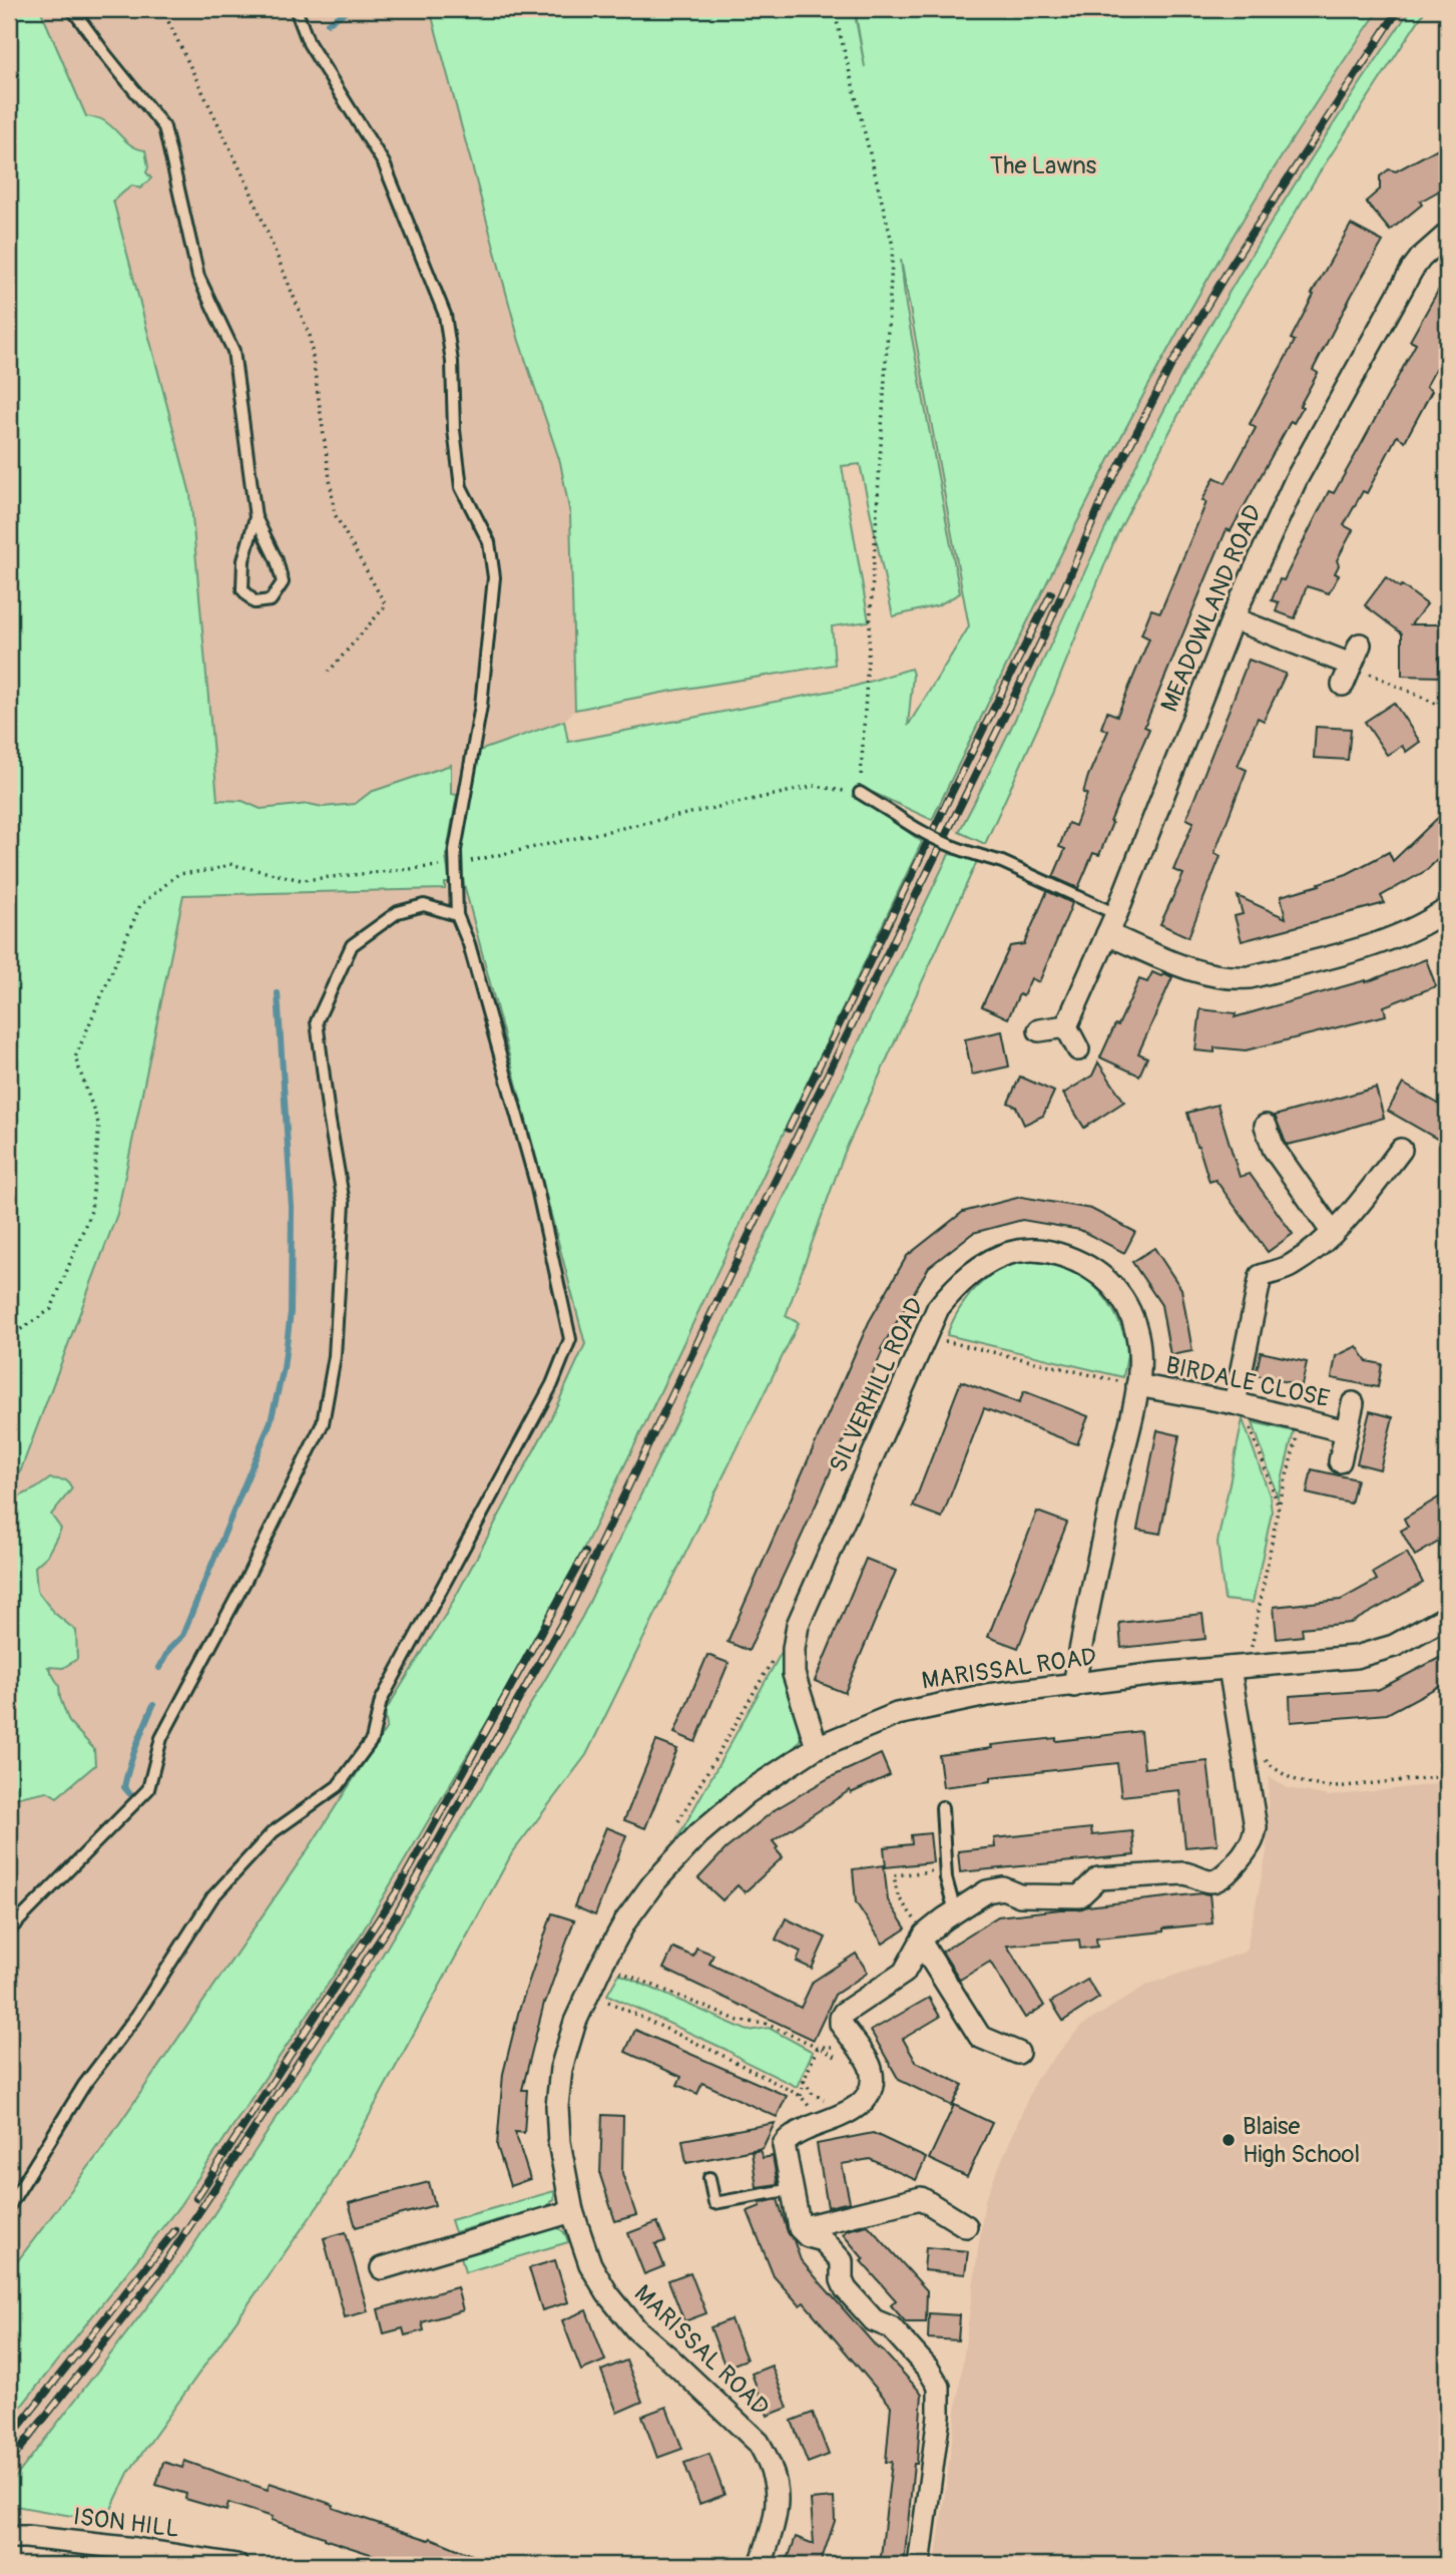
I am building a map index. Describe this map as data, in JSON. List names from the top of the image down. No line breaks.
{"streets":{"street":["MEADOWLAND ROAD","BIRDALE CLOSE","SILVERHILL ROAD","MARISSAL ROAD","ISON HILL"]},"crossings":[["BIRDALE CLOSE","SILVERHILL ROAD"],["SILVERHILL ROAD","MARISSAL ROAD"]],"parks":["The Lawns"],"places":["Blaise High School"]}
